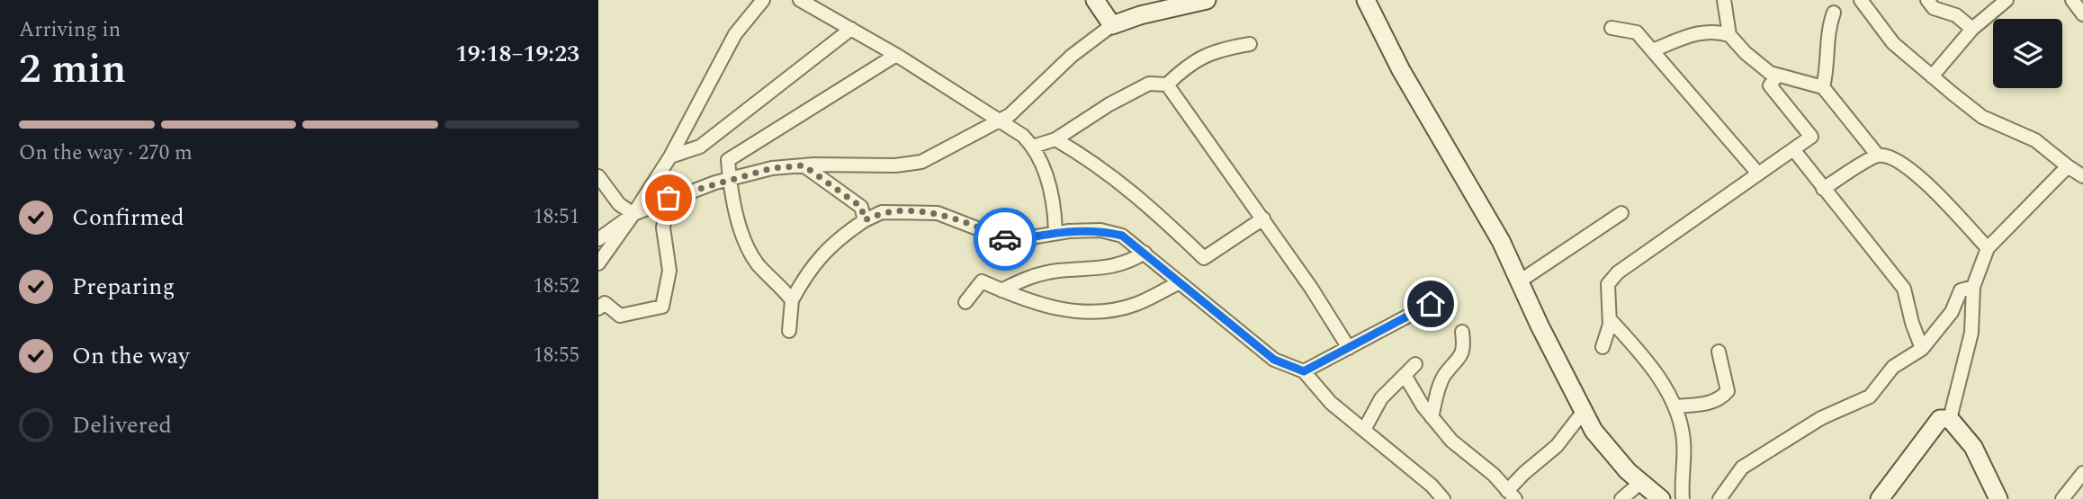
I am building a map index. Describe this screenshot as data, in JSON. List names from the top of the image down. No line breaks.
{"page":{"heading":["2 min","Arriving in","19:18–19:23"],"bar":"On the way · 270 m","list":[["Confirmed","18:51"],["Preparing","18:52"],["On the way","18:55"],"Delivered"]}}
